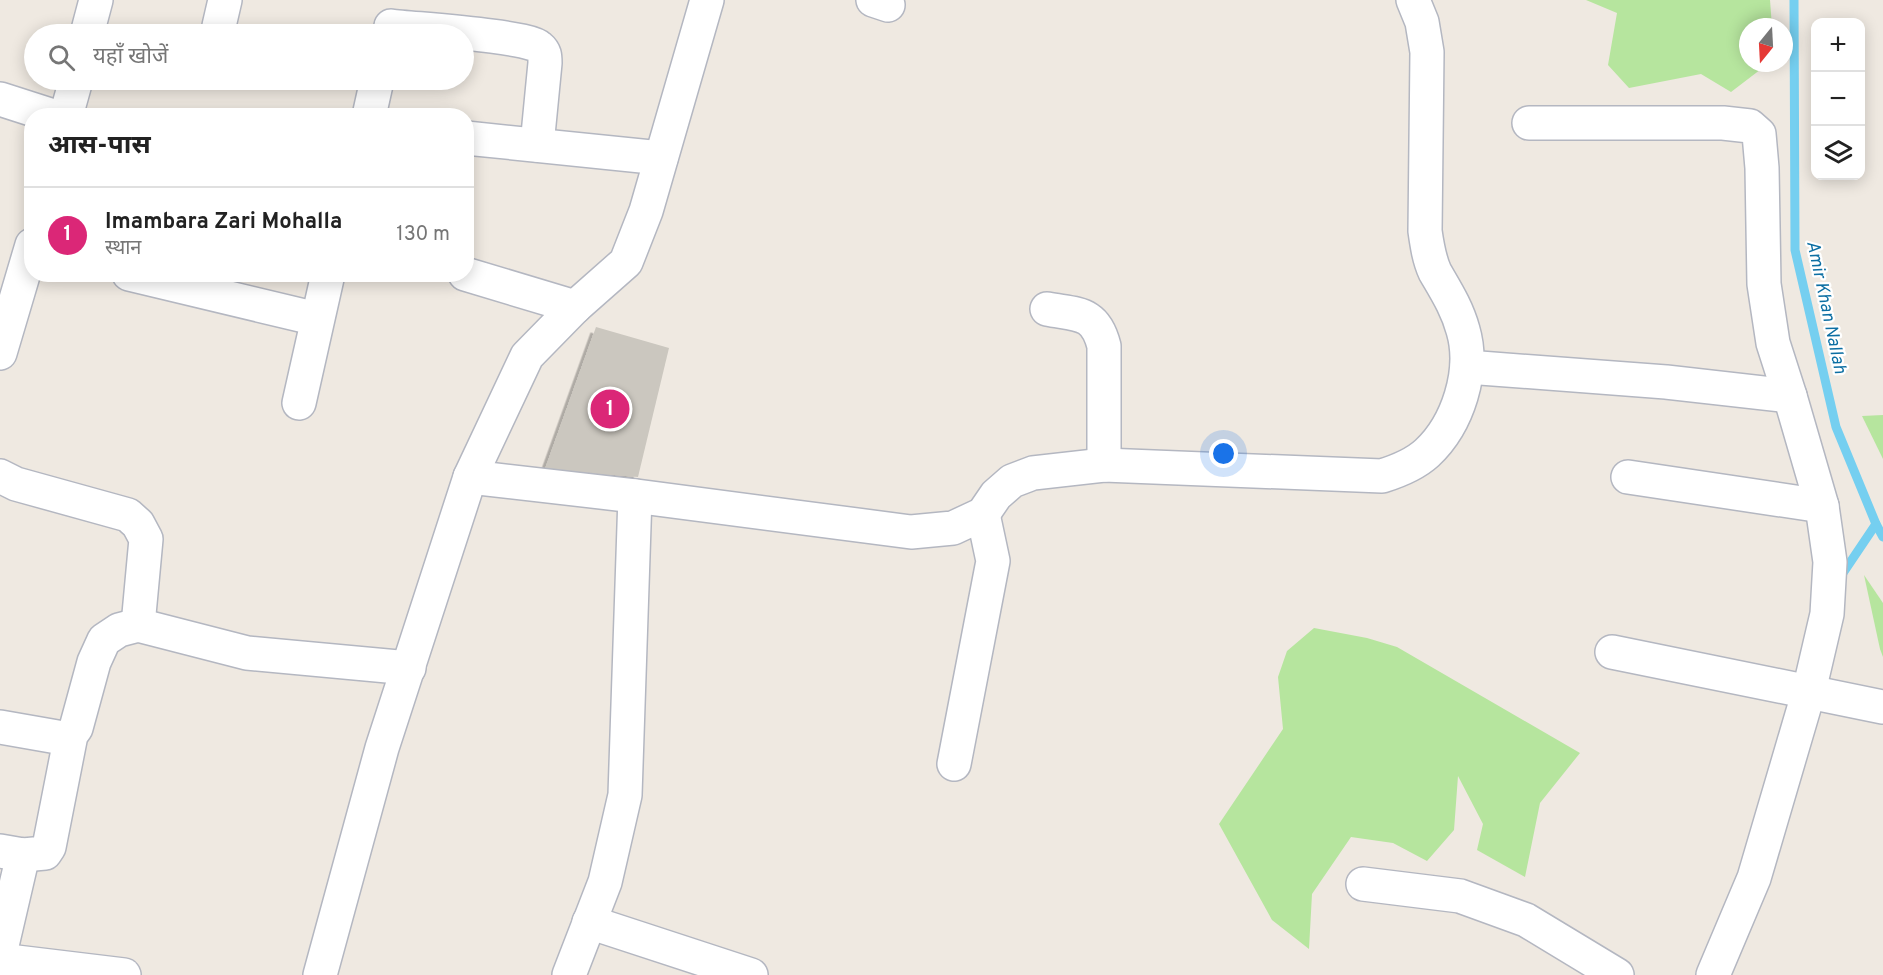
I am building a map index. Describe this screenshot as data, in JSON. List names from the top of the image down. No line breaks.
{"water":["Amir Khan Nallah"],"north":"bottom","page":{"map_buttons":["+","−"],"search":"यहाँ खोजें","heading":"आस-पास","list":[{"mark":"1","name":"Imambara Zari Mohalla","note":"स्थान","value":"130 m"}],"pins":"1"}}
